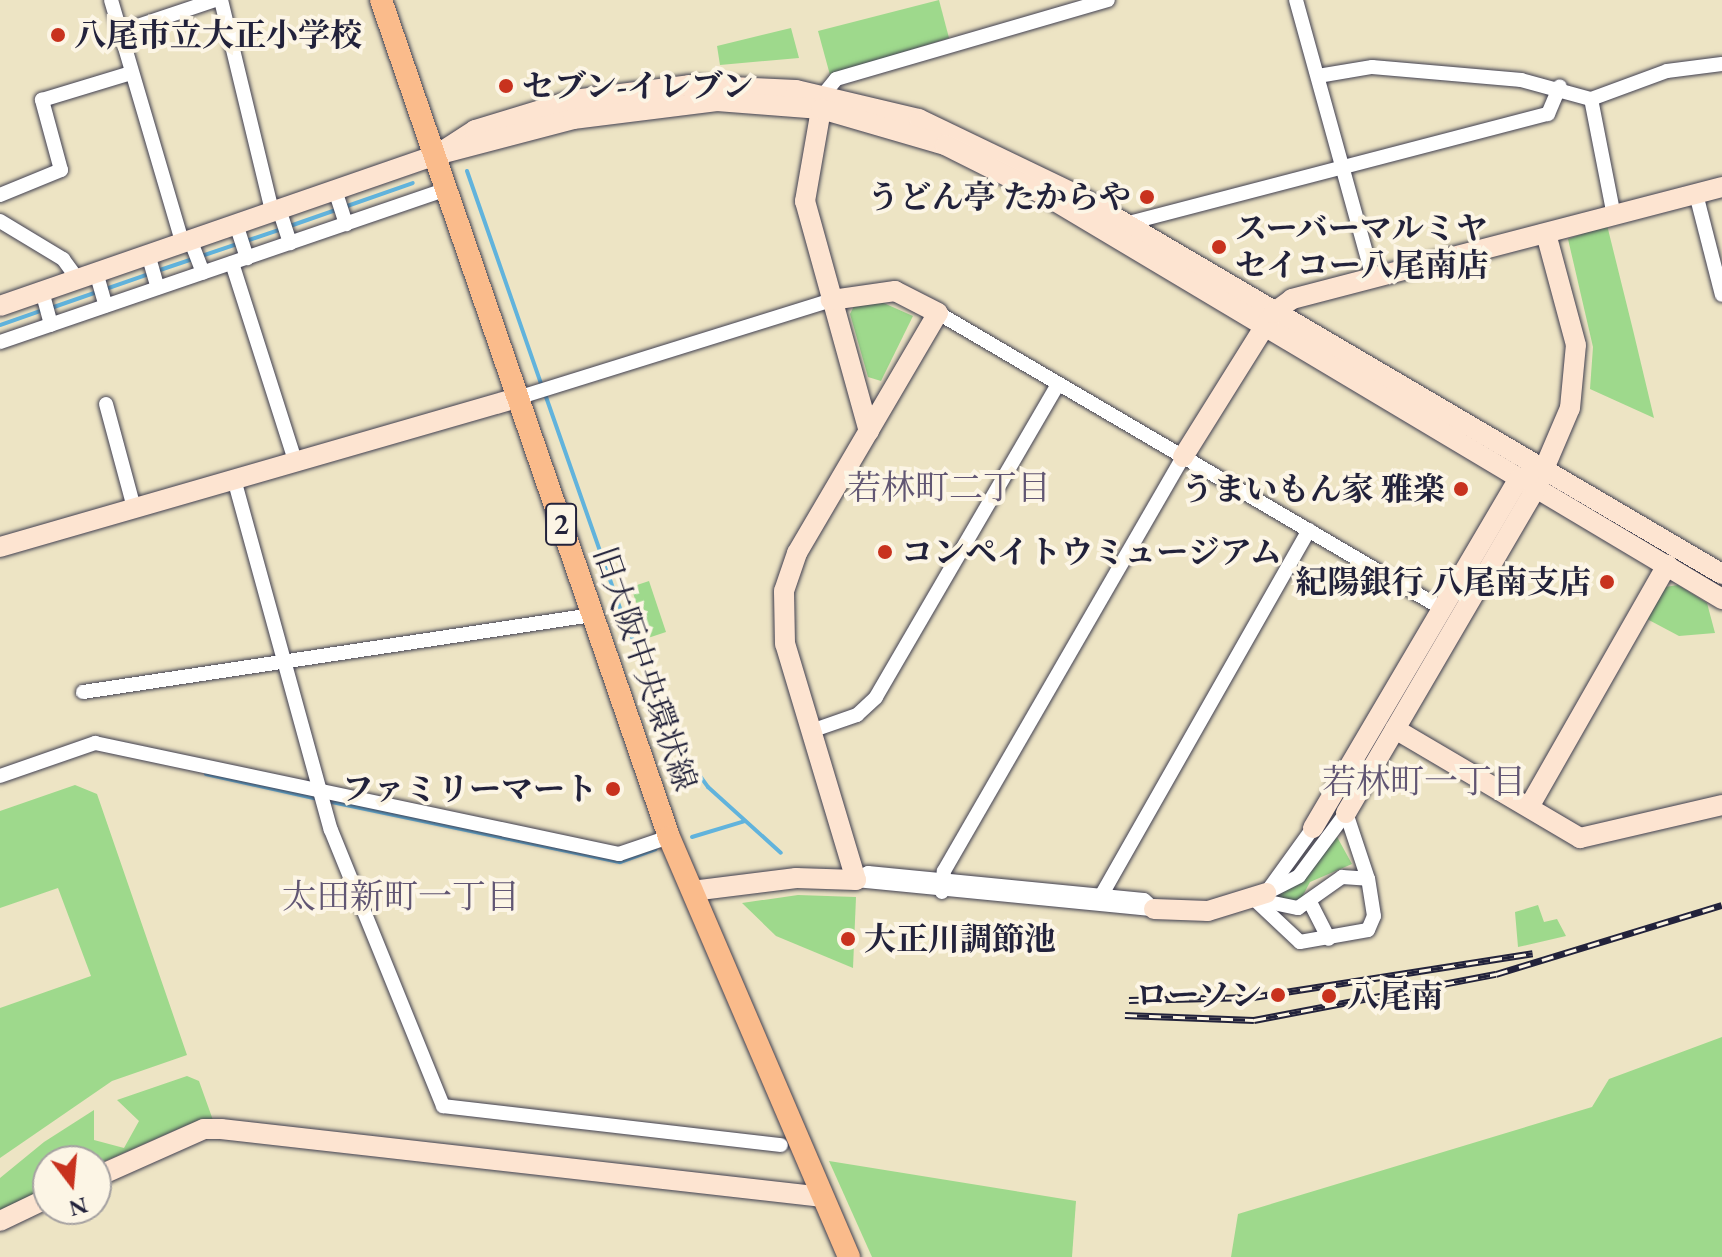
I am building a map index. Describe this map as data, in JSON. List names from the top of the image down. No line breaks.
{"streets":{"main road":["2","旧大阪中央環状線"]},"districts":["若林町二丁目","若林町一丁目","太田新町一丁目"],"places":["八尾市立大正小学校","セブン-イレブン","うどん亭 たからや","スーバーマルミヤ セイコー八尾南店","うまいもん家 雅楽","コンペイトウミュージアム","紀陽銀行 八尾南支店","ファミリーマート","大正川調節池","ローソン","八尾南"],"north":"bottom"}
